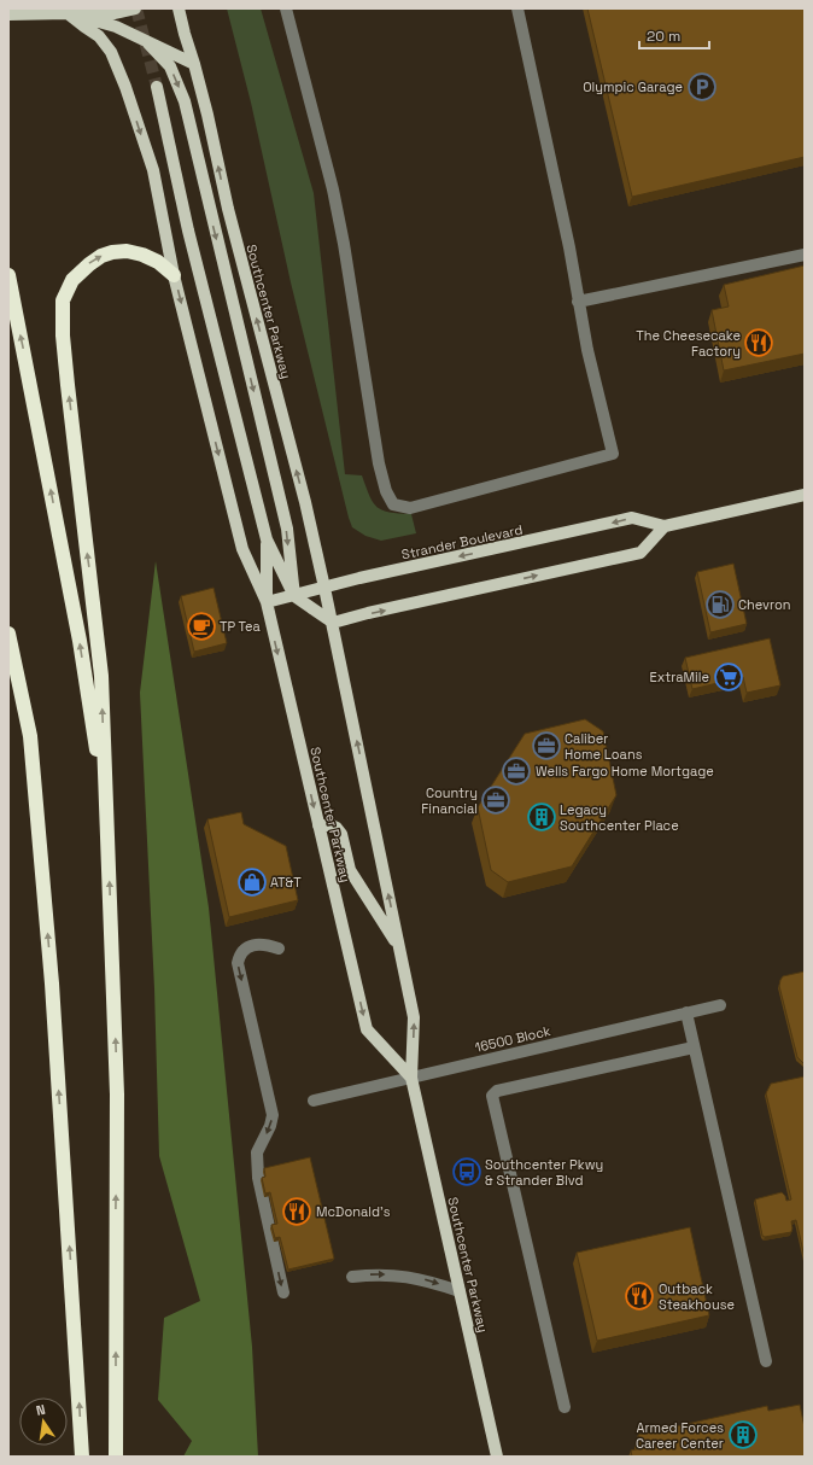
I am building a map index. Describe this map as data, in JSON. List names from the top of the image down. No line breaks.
{"streets":{"main road":["Southcenter Parkway","Strander Boulevard"],"lane":["16500 Block"]},"crossings":[["Southcenter Parkway","Strander Boulevard"],["Southcenter Parkway","16500 Block"]],"places":{"parking":["Olympic Garage"],"restaurant":["The Cheesecake Factory","McDonald's","Outback Steakhouse"],"fuel station":["Chevron"],"cafe":["TP Tea"],"supermarket":["ExtraMile"],"office":["Caliber Home Loans","Wells Fargo Home Mortgage","Country Financial"],"building":["Legacy Southcenter Place","Armed Forces Career Center"],"shop":["AT&T"],"bus stop":["Southcenter Pkwy & Strander Blvd"]},"scale_bar":"20 m","north":"top"}
